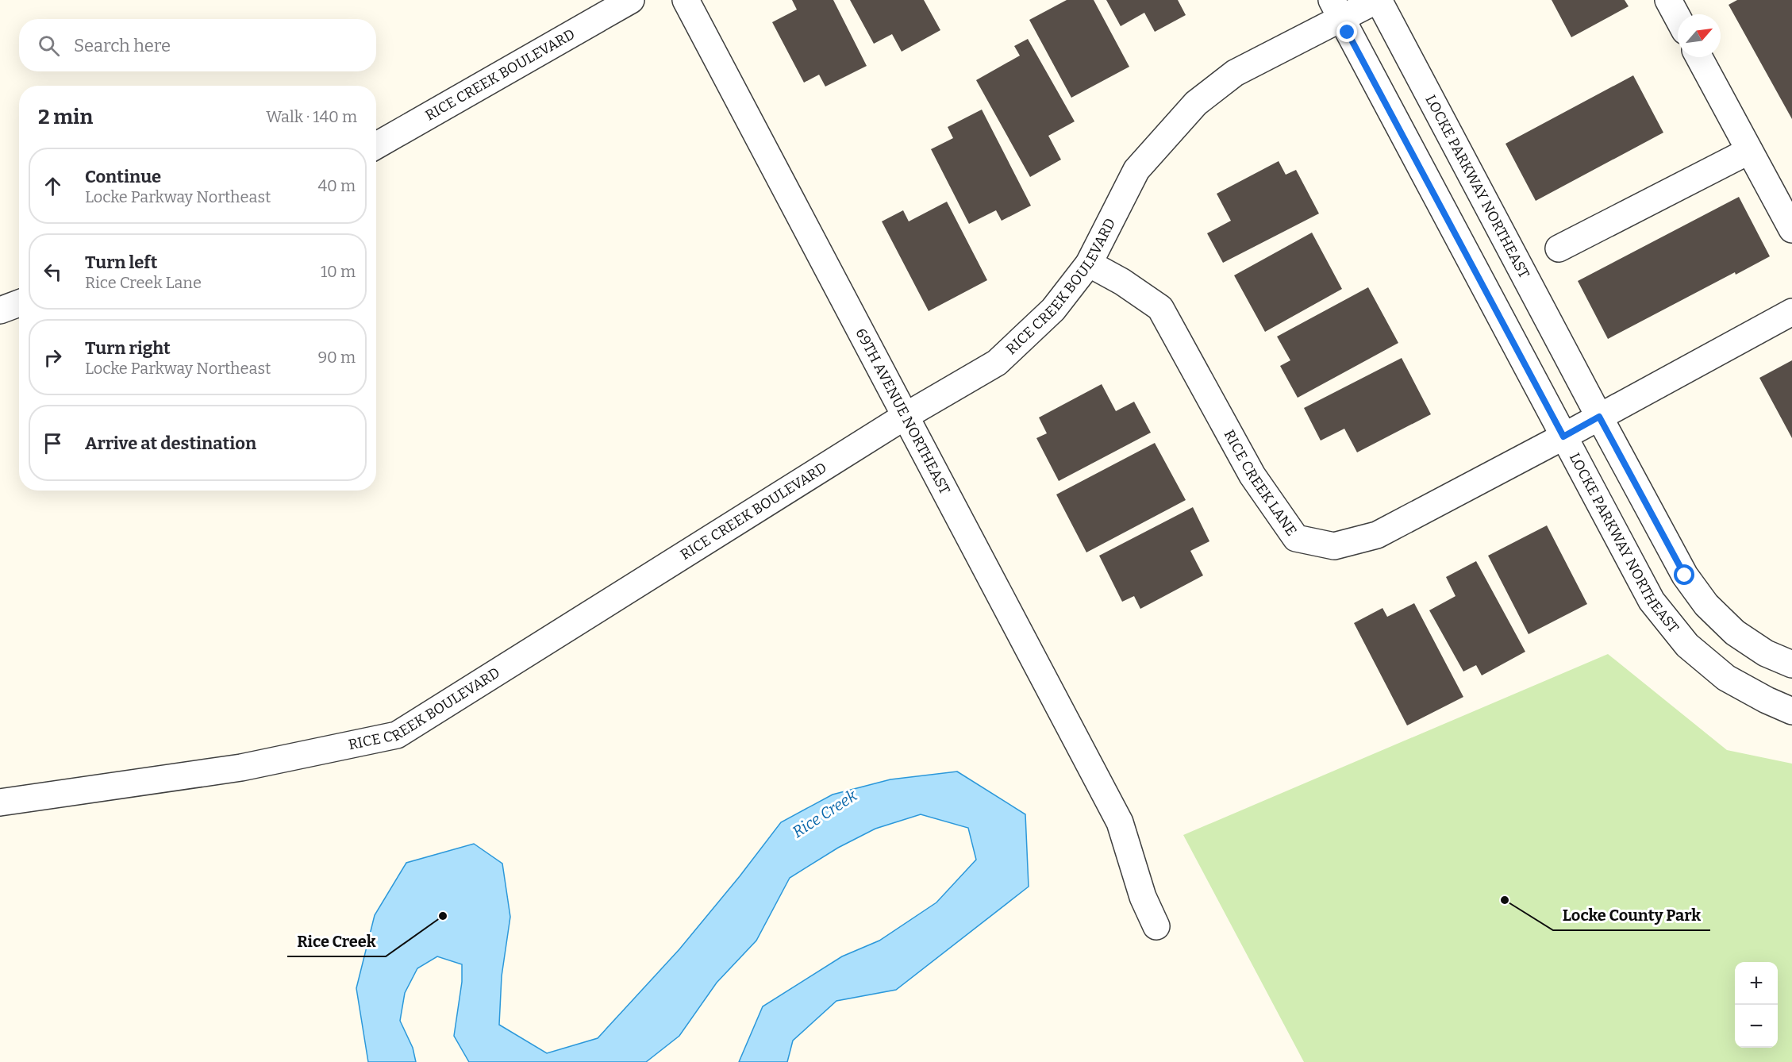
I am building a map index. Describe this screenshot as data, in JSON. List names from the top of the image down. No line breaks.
{"streets":{"street":["RICE CREEK BOULEVARD","LOCKE PARKWAY NORTHEAST","69TH AVENUE NORTHEAST","RICE CREEK LANE"]},"crossings":[["RICE CREEK BOULEVARD","LOCKE PARKWAY NORTHEAST"],["RICE CREEK BOULEVARD","69TH AVENUE NORTHEAST"],["RICE CREEK BOULEVARD","RICE CREEK LANE"],["LOCKE PARKWAY NORTHEAST","RICE CREEK LANE"]],"water":["Rice Creek"],"places":["Locke County Park","Rice Creek"],"north":"top right","page":{"search":"Search here","heading":["2 min","Walk · 140 m"],"list":[["Continue","Locke Parkway Northeast","40 m"],["Turn left","Rice Creek Lane","10 m"],["Turn right","Locke Parkway Northeast","90 m"],"Arrive at destination"],"map_buttons":["+","−"]}}
